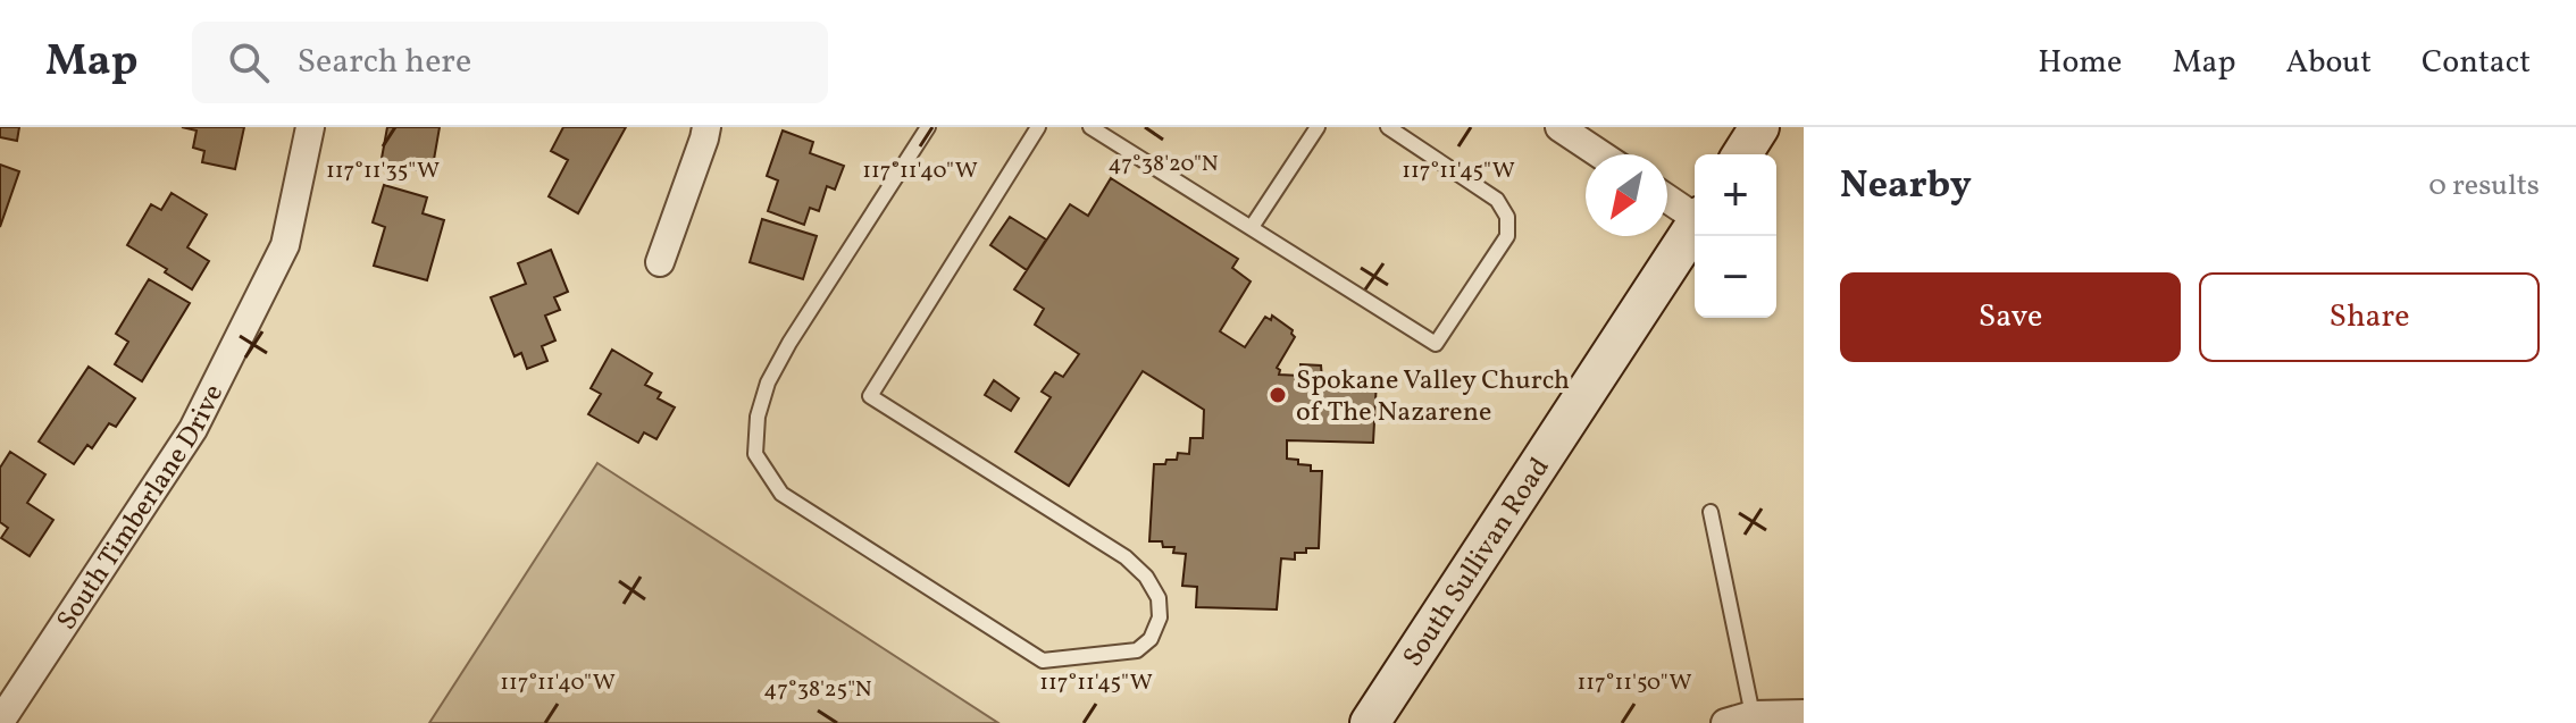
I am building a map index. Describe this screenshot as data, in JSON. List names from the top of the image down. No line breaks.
{"streets":{"main road":["South Sullivan Road"],"street":["South Timberlane Drive"]},"places":["Spokane Valley Church of The Nazarene"],"north":"bottom left","page":{"header":"Map","search":"Search here","nav":["Home","Map","About","Contact"],"heading":["Nearby","0 results"],"map_buttons":["+","−"],"buttons":["Save","Share"]},"coordinates":["47°38'20\"N","117°11'35\"W","117°11'40\"W","117°11'45\"W","117°11'50\"W","47°38'25\"N"]}
